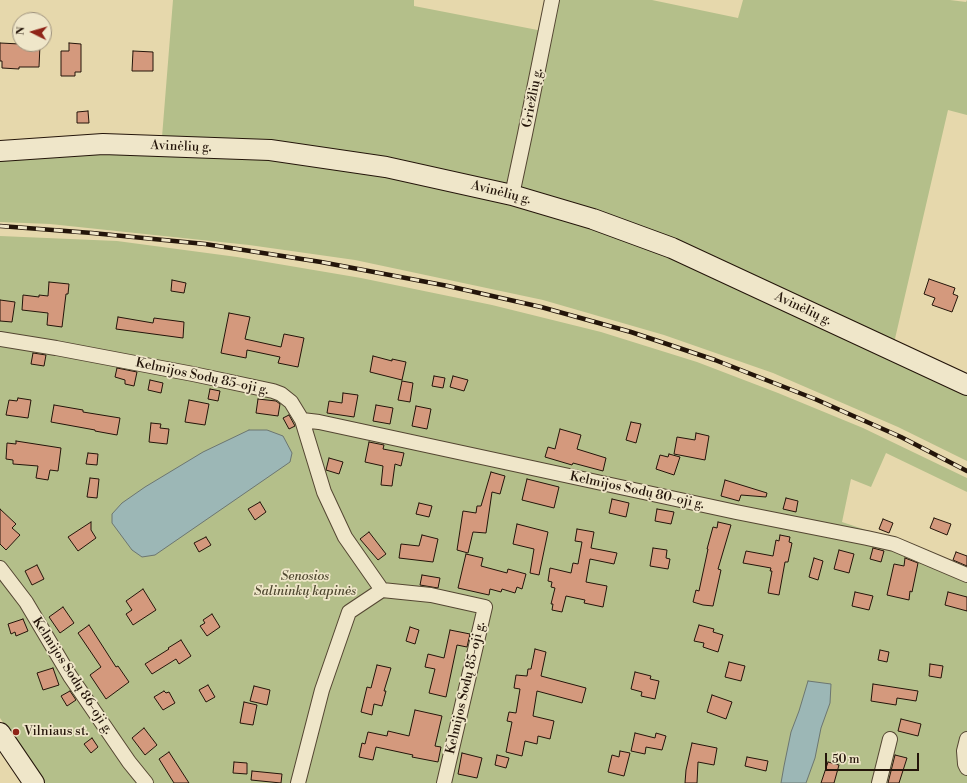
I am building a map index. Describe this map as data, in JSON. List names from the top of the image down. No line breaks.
{"streets":{"main road":["Avinėlių g."],"street":["Griežlių g.","Kelmijos Sodų 85-oji g.","Kelmijos Sodų 80-oji g.","Kelmijos Sodų 86-oji g."]},"crossings":[["Griežlių g.","Avinėlių g."],["Kelmijos Sodų 85-oji g.","Kelmijos Sodų 80-oji g."]],"parks":["Senosios Salininkų kapinės"],"places":["Vilniaus st."],"scale_bar":"50 m","north":"left"}
